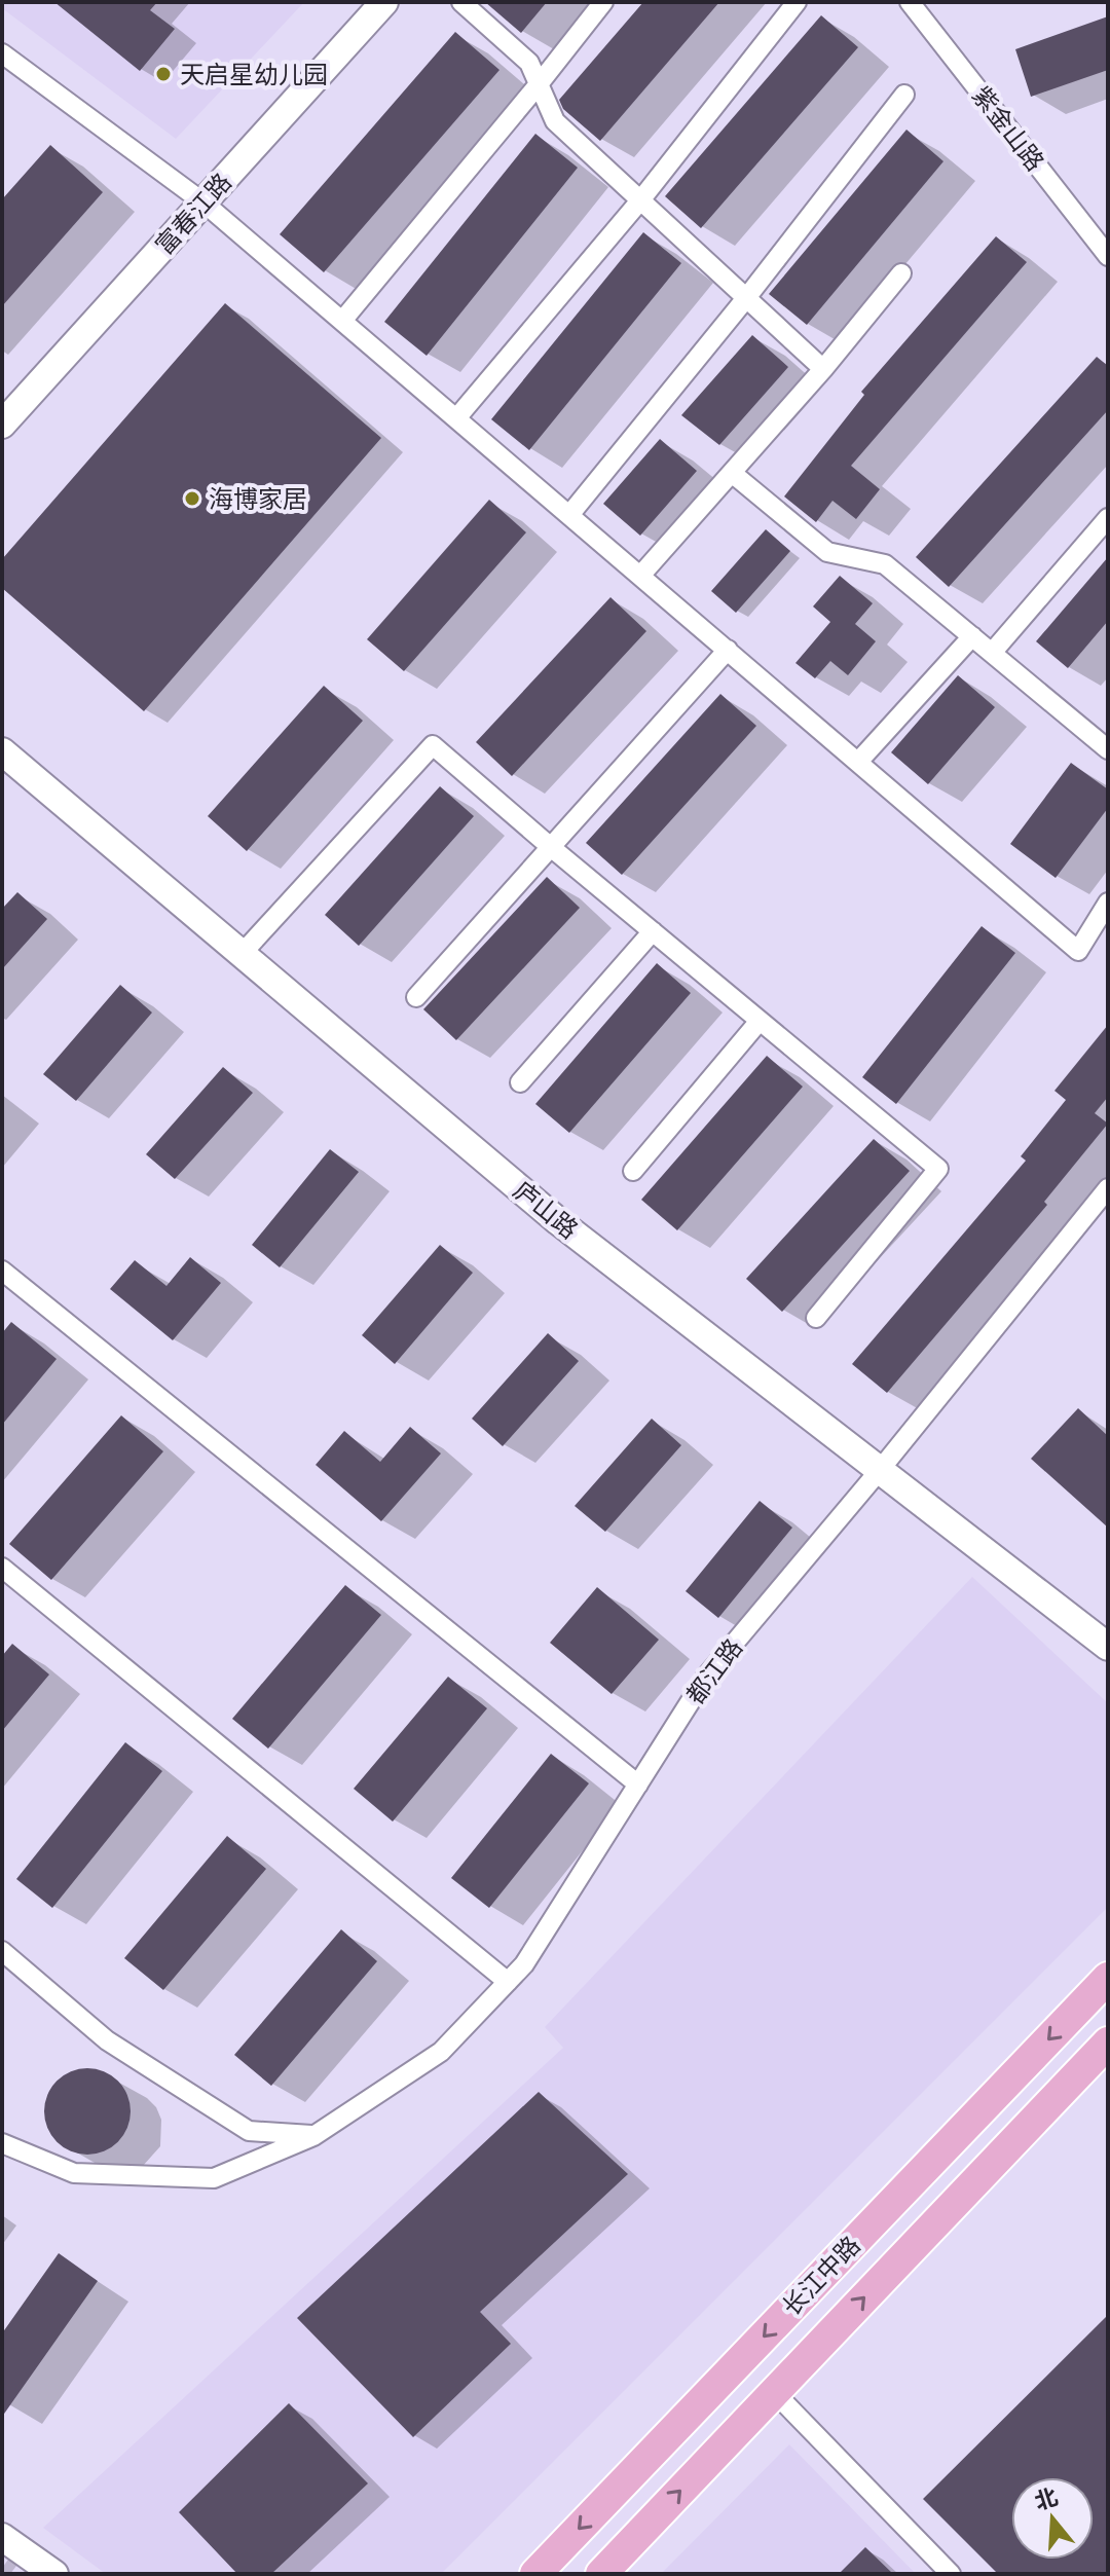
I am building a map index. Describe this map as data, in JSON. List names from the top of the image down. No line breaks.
{"streets":{"main road":["长江中路"],"street":["紫金山路","富春江路","庐山路","都江路"]},"crossings":[["庐山路","都江路"]],"places":["天启星幼儿园","海博家居"],"north":"top"}
